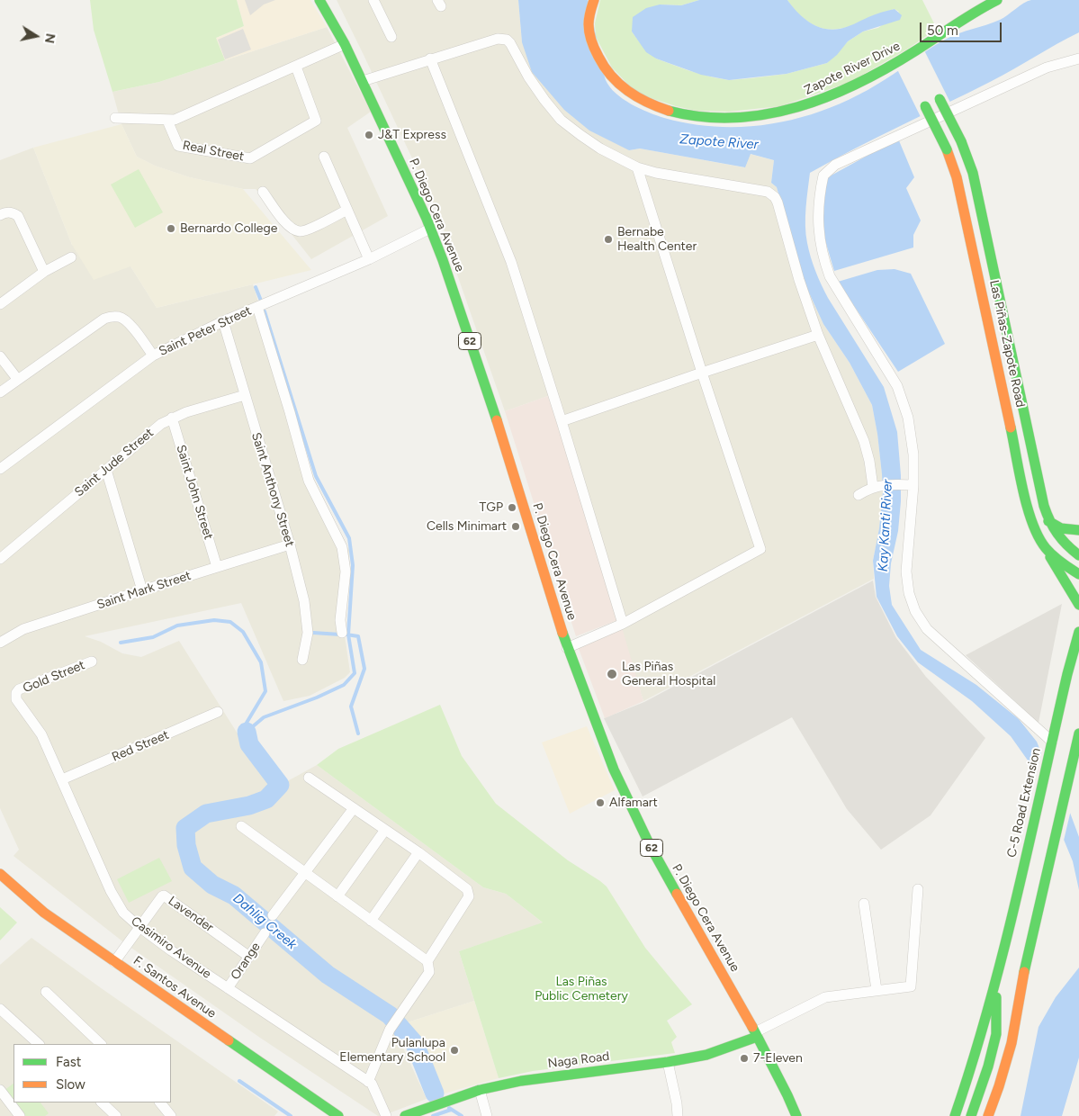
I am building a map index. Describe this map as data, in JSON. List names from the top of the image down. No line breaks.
{"streets":{"main road":["Zapote River Drive","P. Diego Cera Avenue","62","Las Piñas-Zapote Road","C-5 Road Extension","F. Santos Avenue","Naga Road"],"street":["Real Street","Saint Peter Street","Saint Jude Street","Saint Anthony Street","Saint John Street","Saint Mark Street","Gold Street","Red Street","Lavender","Casimiro Avenue","Orange"]},"crossings":[["P. Diego Cera Avenue","Saint Peter Street"],["P. Diego Cera Avenue","Naga Road"],["Saint Peter Street","Saint Anthony Street"],["Saint Jude Street","Saint Anthony Street"],["Saint Jude Street","Saint John Street"],["Saint Anthony Street","Saint Mark Street"],["Saint John Street","Saint Mark Street"],["Gold Street","Casimiro Avenue"],["Red Street","Casimiro Avenue"],["Lavender","Casimiro Avenue"],["Lavender","Orange"],["Casimiro Avenue","Orange"]],"water":["Zapote River","Kay Kanti River","Dahlig Creek"],"parks":["Las Piñas Public Cemetery"],"places":["J&T Express","Bernardo College","Bernabe Health Center","TGP","Cells Minimart","Las Piñas General Hospital","Alfamart","Pulanlupa Elementary School","7-Eleven"],"legend":["Fast","Slow"],"scale_bar":"50 m","north":"right"}
